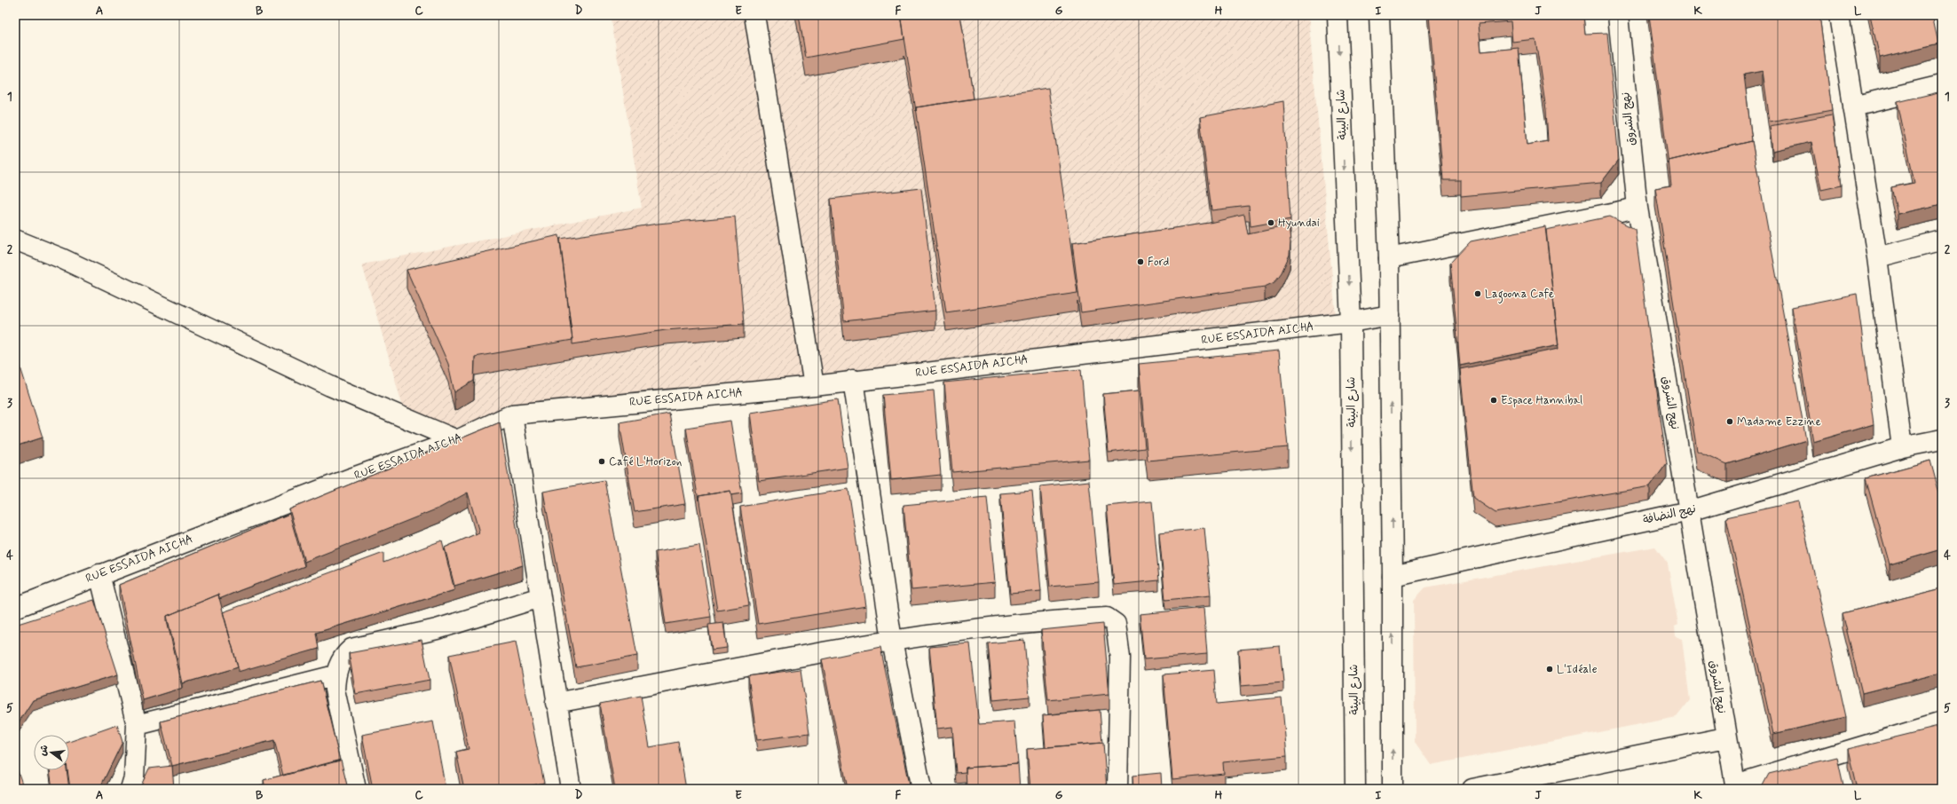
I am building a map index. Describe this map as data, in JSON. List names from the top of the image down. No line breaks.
{"streets":{"street":["شارع البيئة","نهج الشروق","RUE ESSAIDA AICHA","نهج النضافة"]},"crossings":[["شارع البيئة","RUE ESSAIDA AICHA"],["نهج الشروق","نهج النضافة"]],"places":["Hyundai","Ford","Lagoona Cafe","Espace Hannibal","Madame Ezzine","Café L'Horizon","L'Idéale"],"north":"left","grid":{"columns":["A","B","C","D","E","F","G","H","I","J","K","L"],"rows":["1","2","3","4","5"]}}
